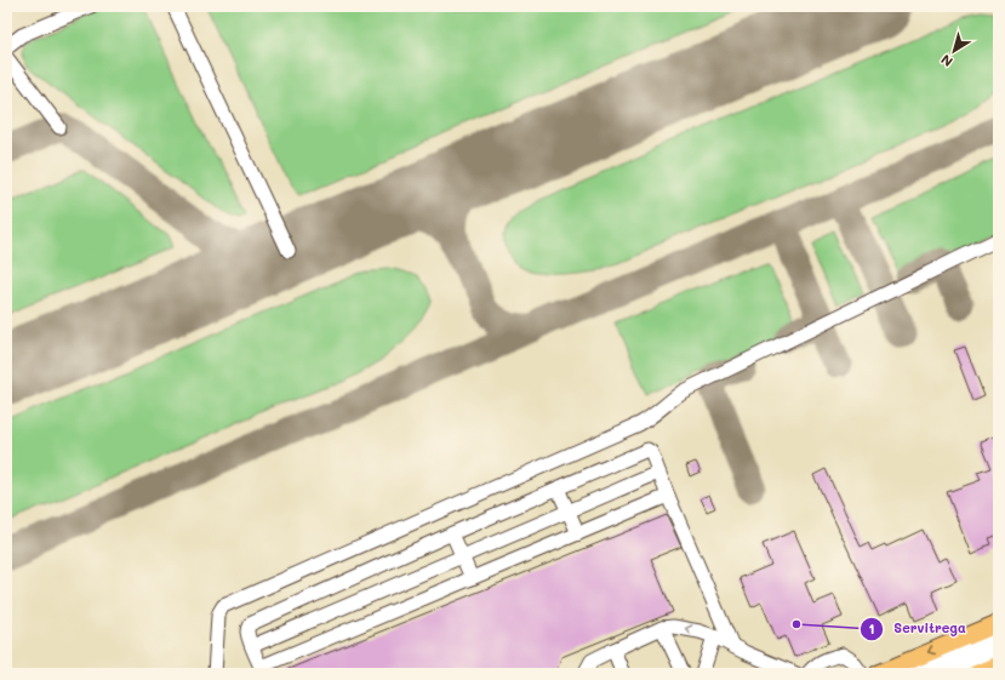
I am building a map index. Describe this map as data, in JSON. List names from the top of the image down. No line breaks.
{"places":["Servitrega"],"north":"bottom left"}
